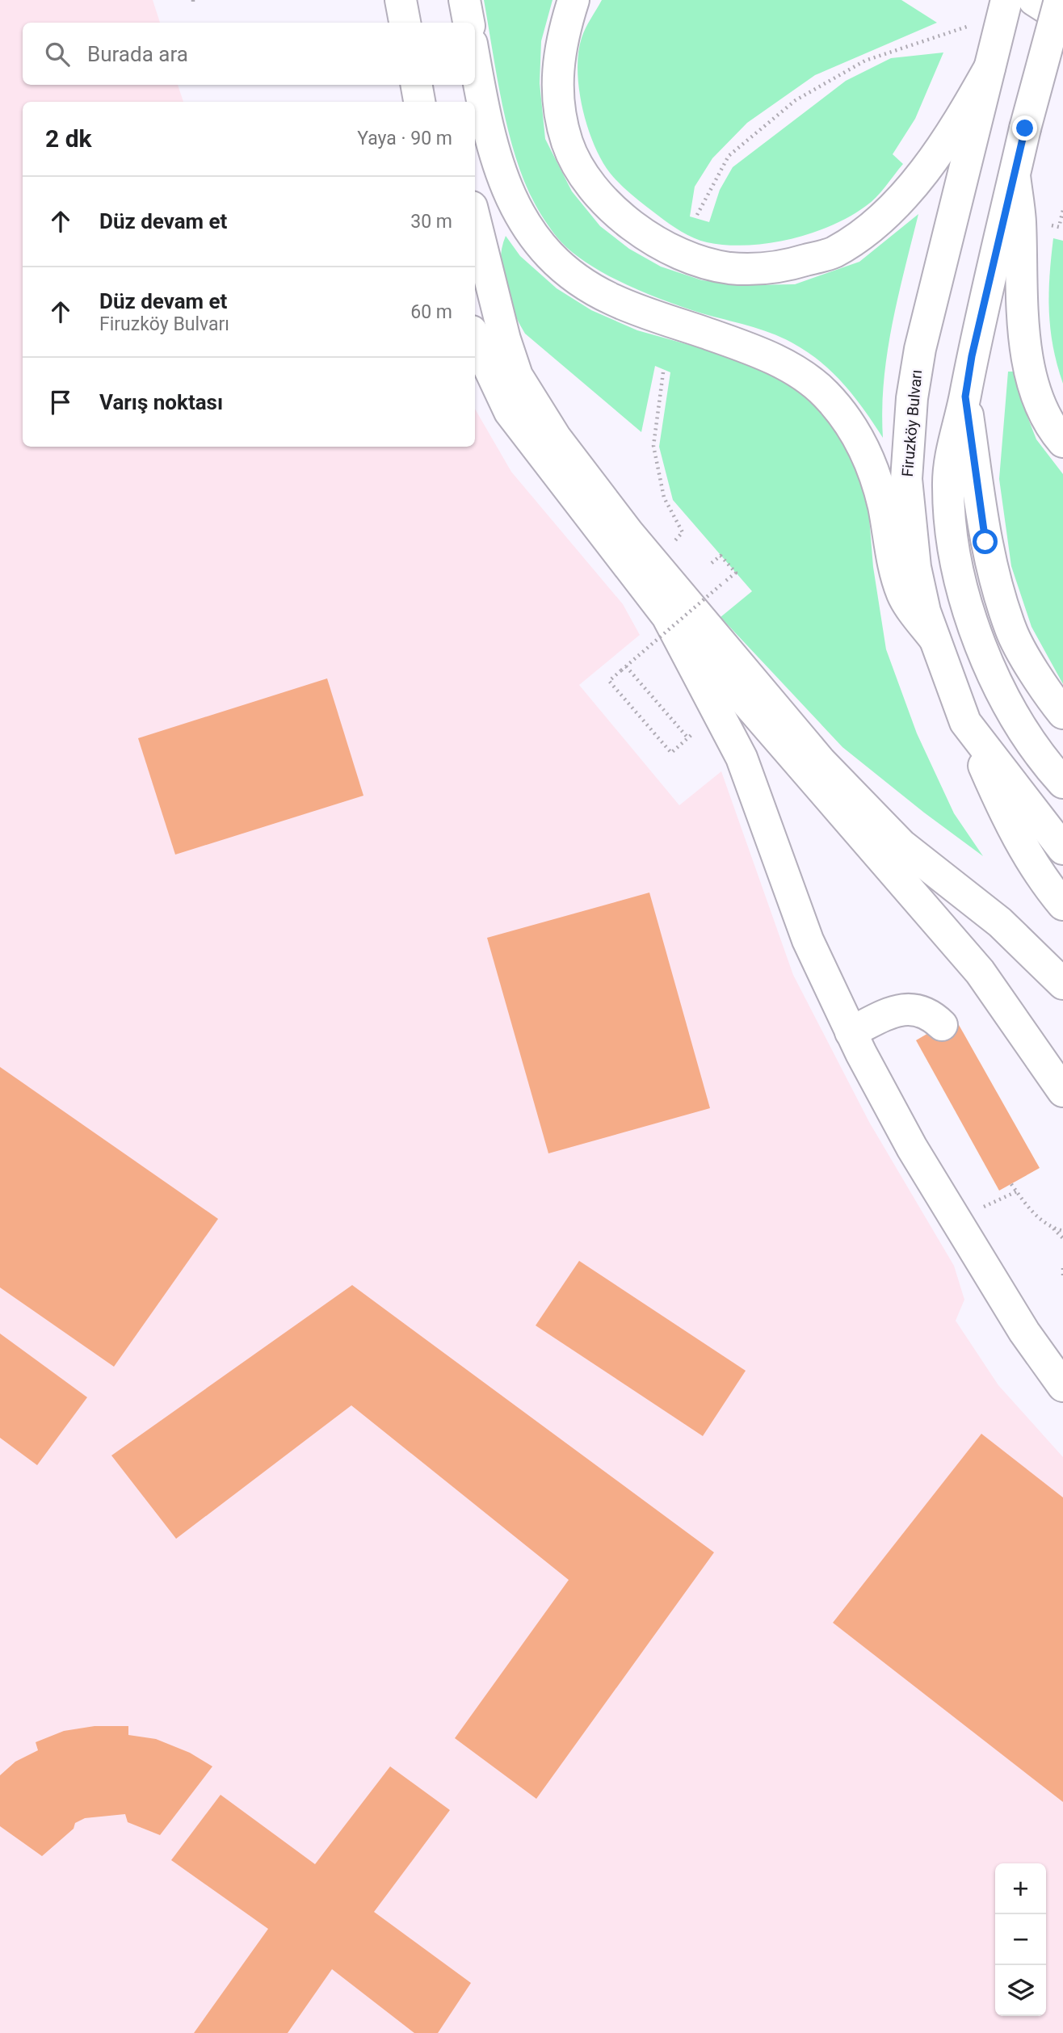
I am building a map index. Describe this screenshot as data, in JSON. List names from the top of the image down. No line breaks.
{"streets":{"main road":["Firuzköy Bulvarı"]},"page":{"search":"Burada ara","heading":["2 dk","Yaya · 90 m"],"list":[["Düz devam et","30 m"],["Düz devam et","Firuzköy Bulvarı","60 m"],"Varış noktası"],"map_buttons":["+","−"]}}
